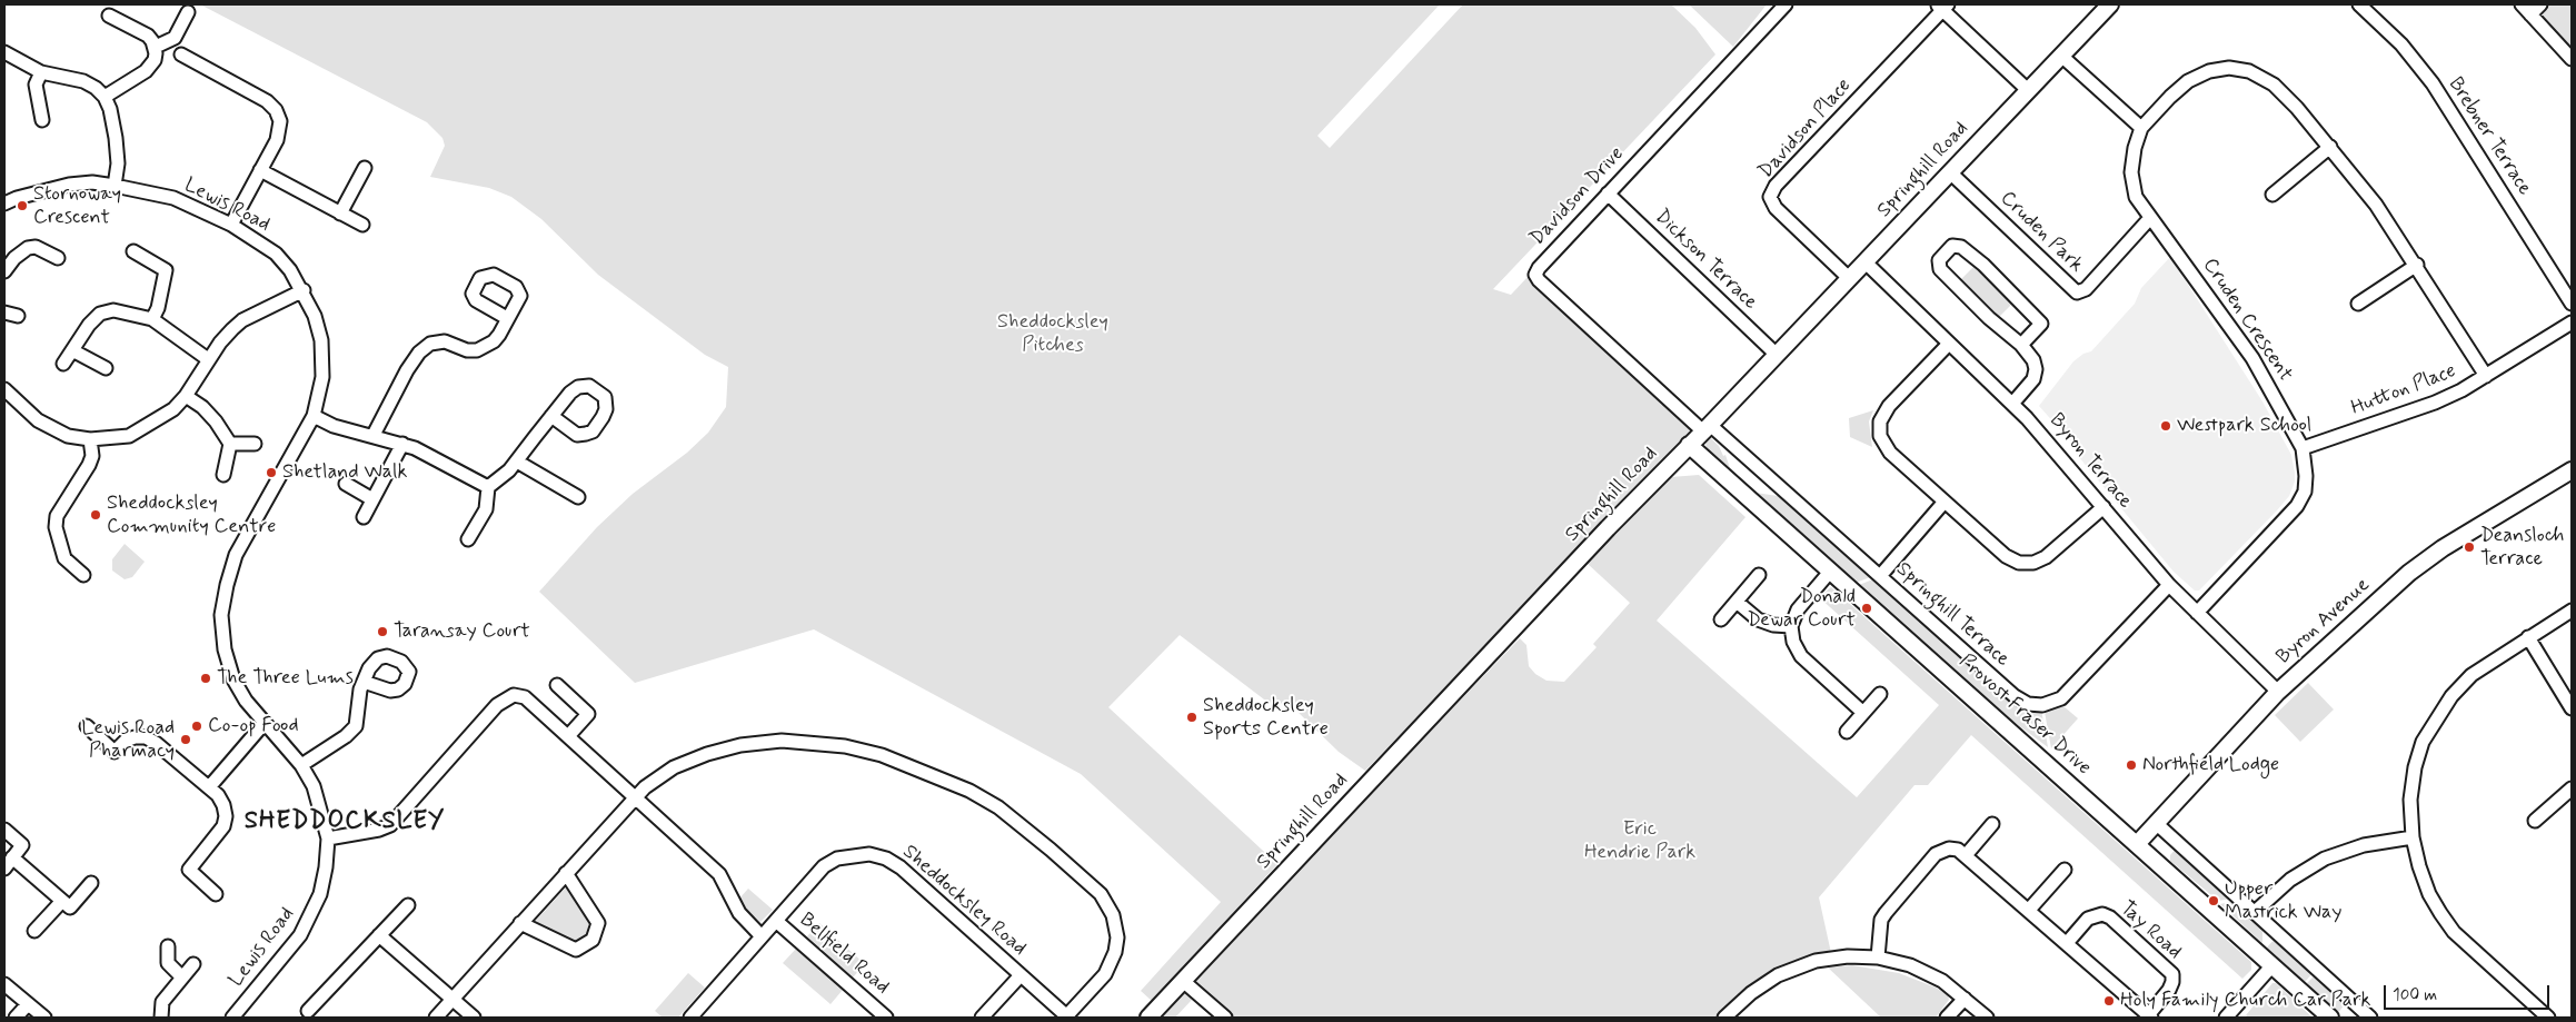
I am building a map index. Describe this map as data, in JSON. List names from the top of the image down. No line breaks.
{"streets":{"street":["Davidson Place","Brebner Terrace","Springhill Road","Davidson Drive","Lewis Road","Cruden Park","Dickson Terrace","Cruden Crescent","Hutton Place","Byron Terrace","Springhill Terrace","Byron Avenue","Provost Fraser Drive","Sheddocksley Road","Tay Road","Bellfield Road"]},"crossings":[["Davidson Place","Springhill Road"],["Springhill Road","Davidson Drive"],["Springhill Road","Cruden Park"],["Springhill Road","Dickson Terrace"],["Springhill Road","Byron Terrace"],["Springhill Road","Springhill Terrace"],["Springhill Road","Provost Fraser Drive"],["Davidson Drive","Dickson Terrace"],["Davidson Drive","Springhill Terrace"],["Cruden Park","Cruden Crescent"],["Cruden Crescent","Hutton Place"],["Cruden Crescent","Byron Terrace"],["Byron Terrace","Springhill Terrace"],["Byron Terrace","Byron Avenue"],["Byron Avenue","Provost Fraser Drive"],["Sheddocksley Road","Bellfield Road"]],"districts":["SHEDDOCKSLEY"],"parks":["Sheddocksley Pitches","Eric Hendrie Park"],"places":["Stornoway Crescent","Westpark School","Shetland Walk","Sheddocksley Community Centre","Deansloch Terrace","Donald Dewar Court","Taransay Court","The Three Lums","Sheddocksley Sports Centre","Co-op Food","Lewis Road Pharmacy","Northfield Lodge","Upper Mastrick Way","Holy Family Church Car Park"],"scale_bar":"100 m"}
